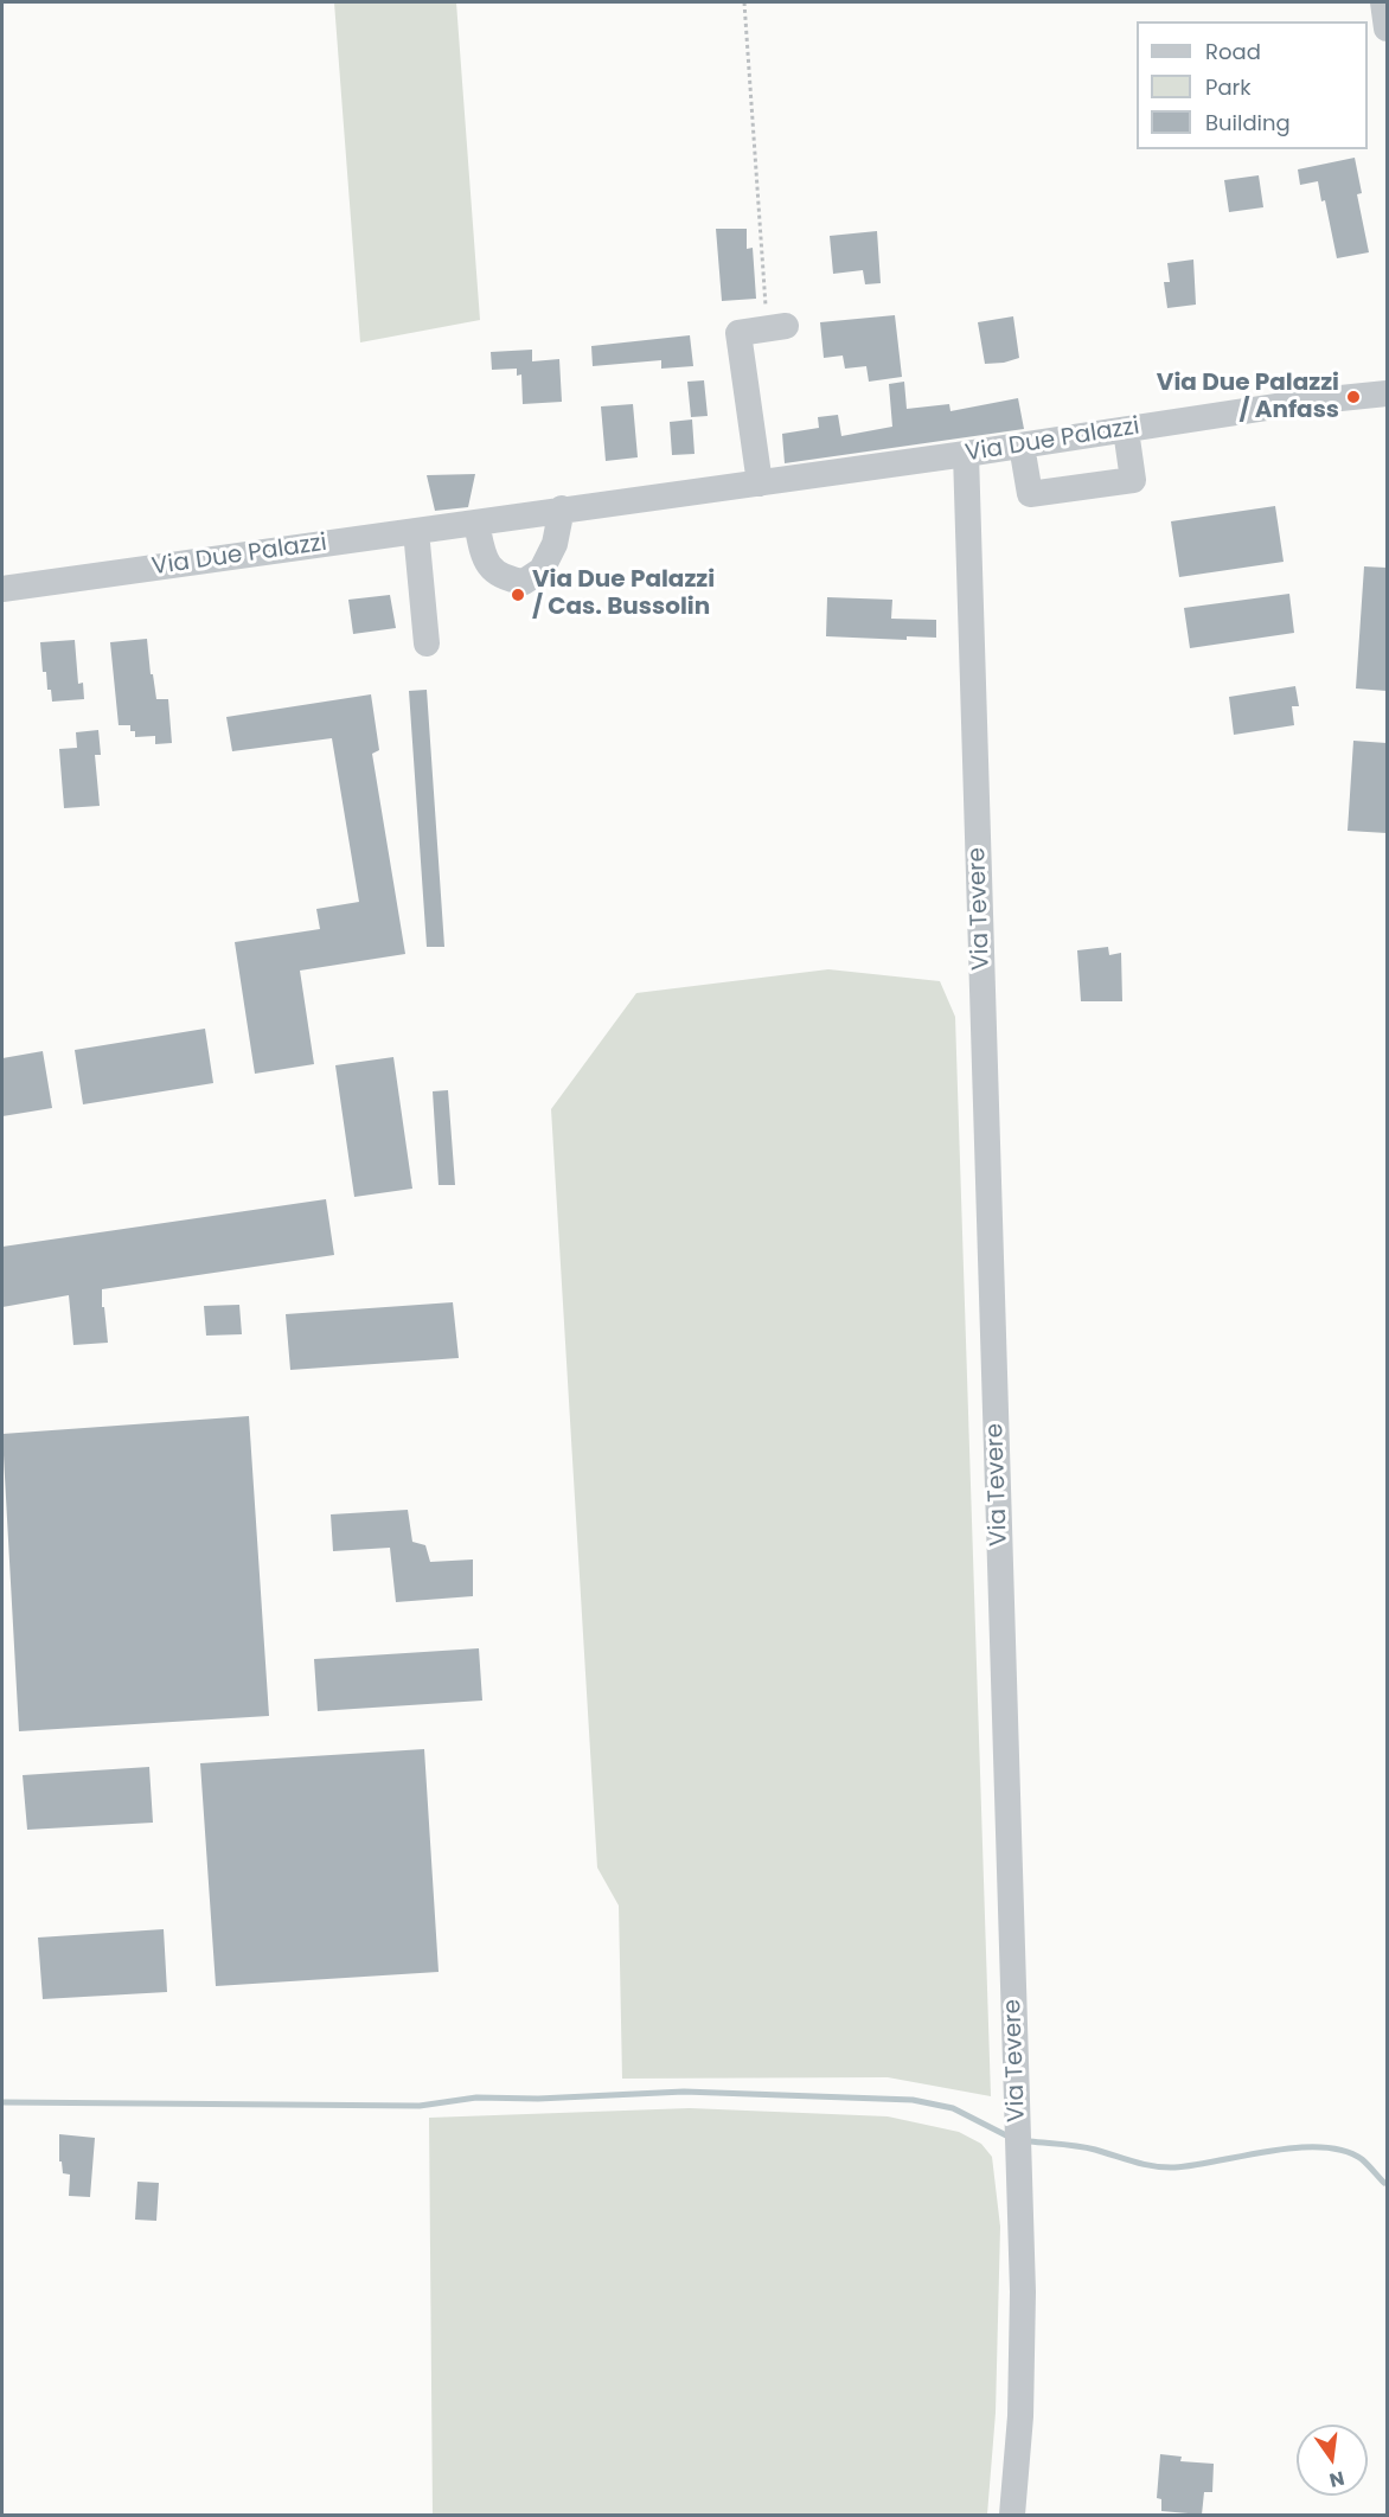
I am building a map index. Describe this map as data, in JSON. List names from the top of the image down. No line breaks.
{"streets":{"street":["Via Due Palazzi","Via Tevere"]},"crossings":[["Via Due Palazzi","Via Tevere"]],"places":["Via Due Palazzi / Anfass","Via Due Palazzi / Cas. Bussolin"],"legend":["Road","Park","Building"],"north":"bottom"}
